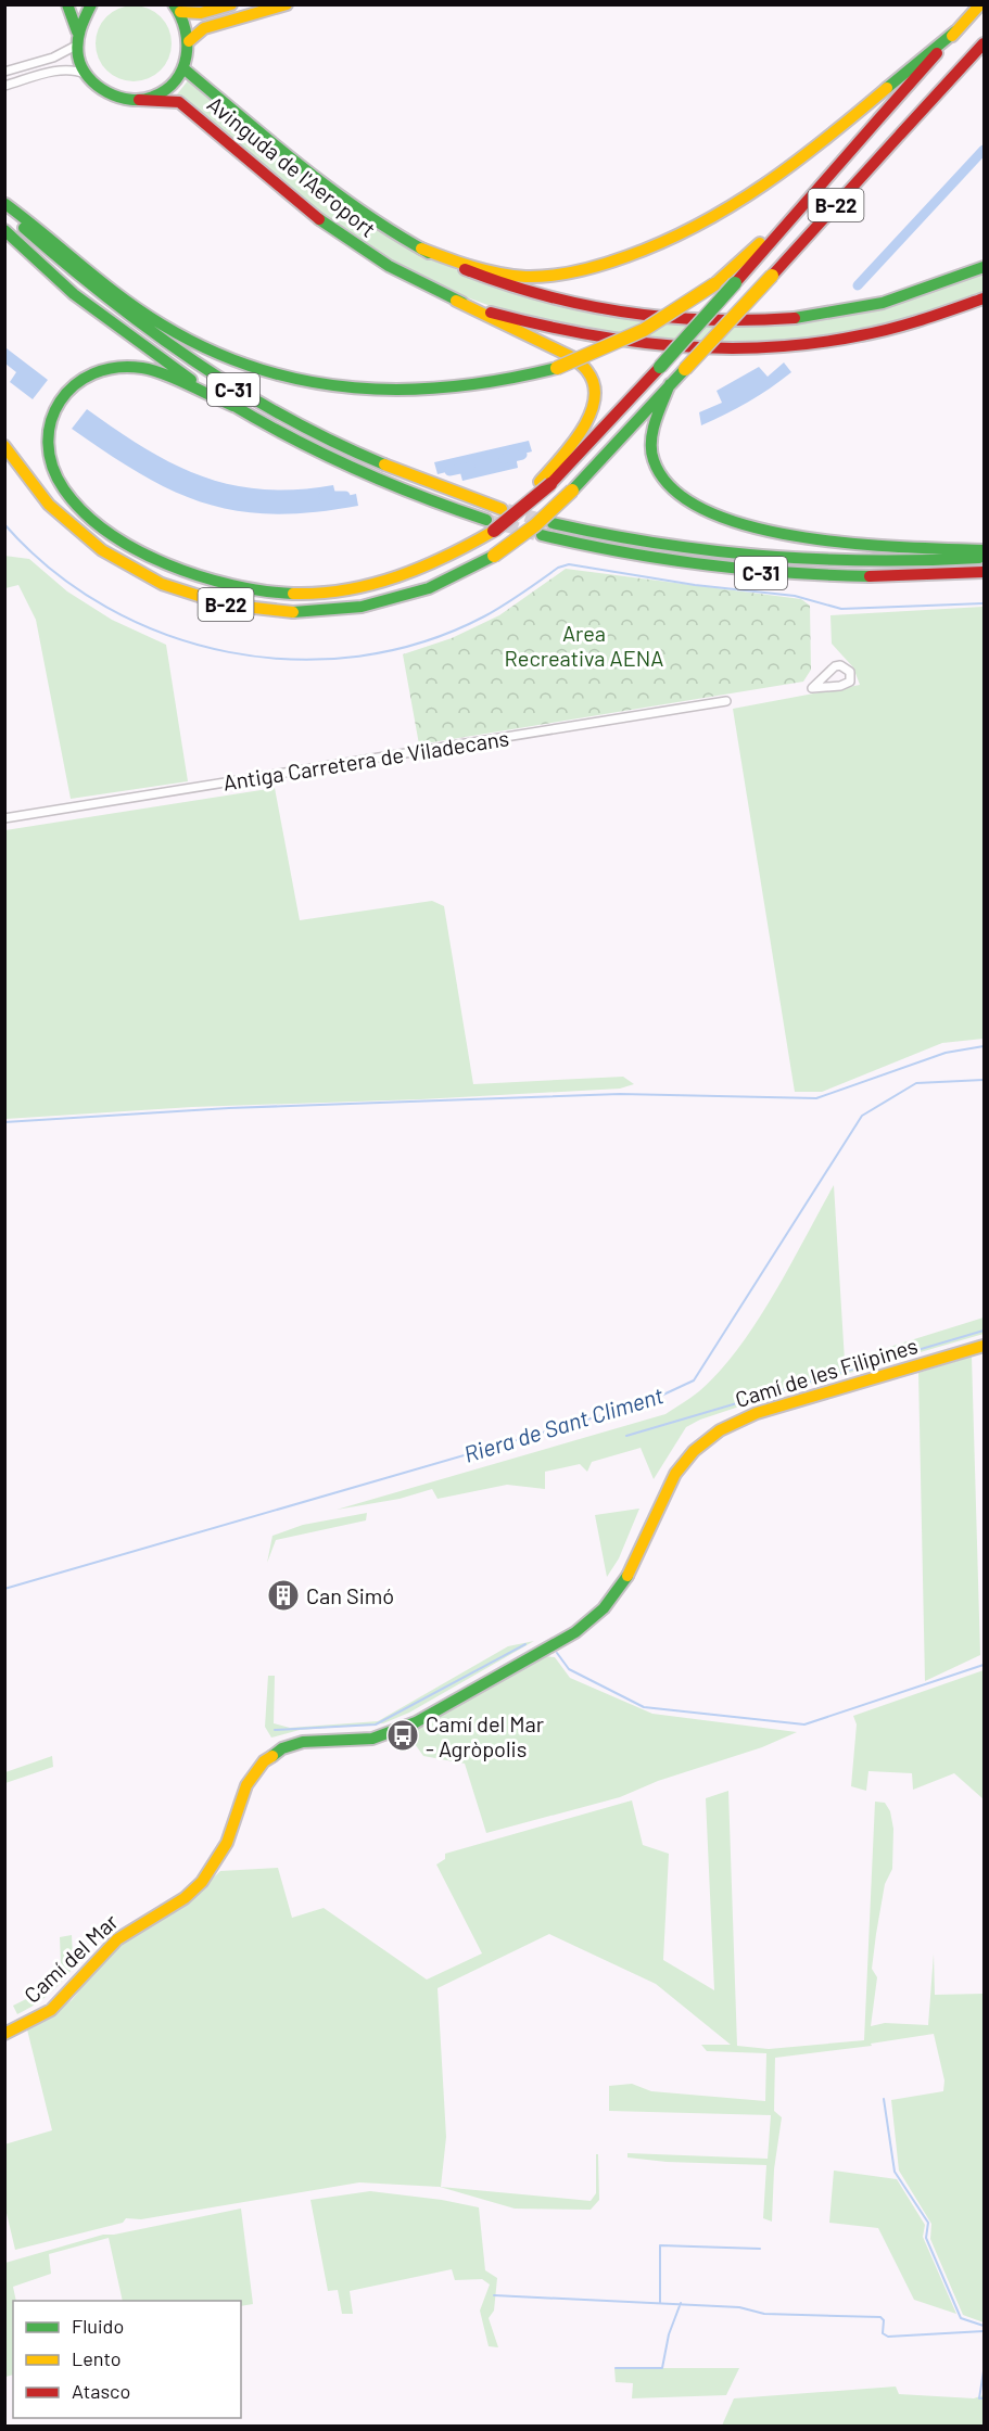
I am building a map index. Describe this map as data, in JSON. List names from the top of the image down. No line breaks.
{"streets":{"main road":["Avinguda de l'Aeroport","B-22","C-31","Camí de les Filipines","Camí del Mar"],"street":["Antiga Carretera de Viladecans"]},"crossings":[["Camí de les Filipines","Camí del Mar"]],"water":["Riera de Sant Climent"],"parks":["Area Recreativa AENA"],"places":{"building":["Can Simó"],"bus stop":["Camí del Mar - Agròpolis"]},"legend":["Fluido","Lento","Atasco"]}
